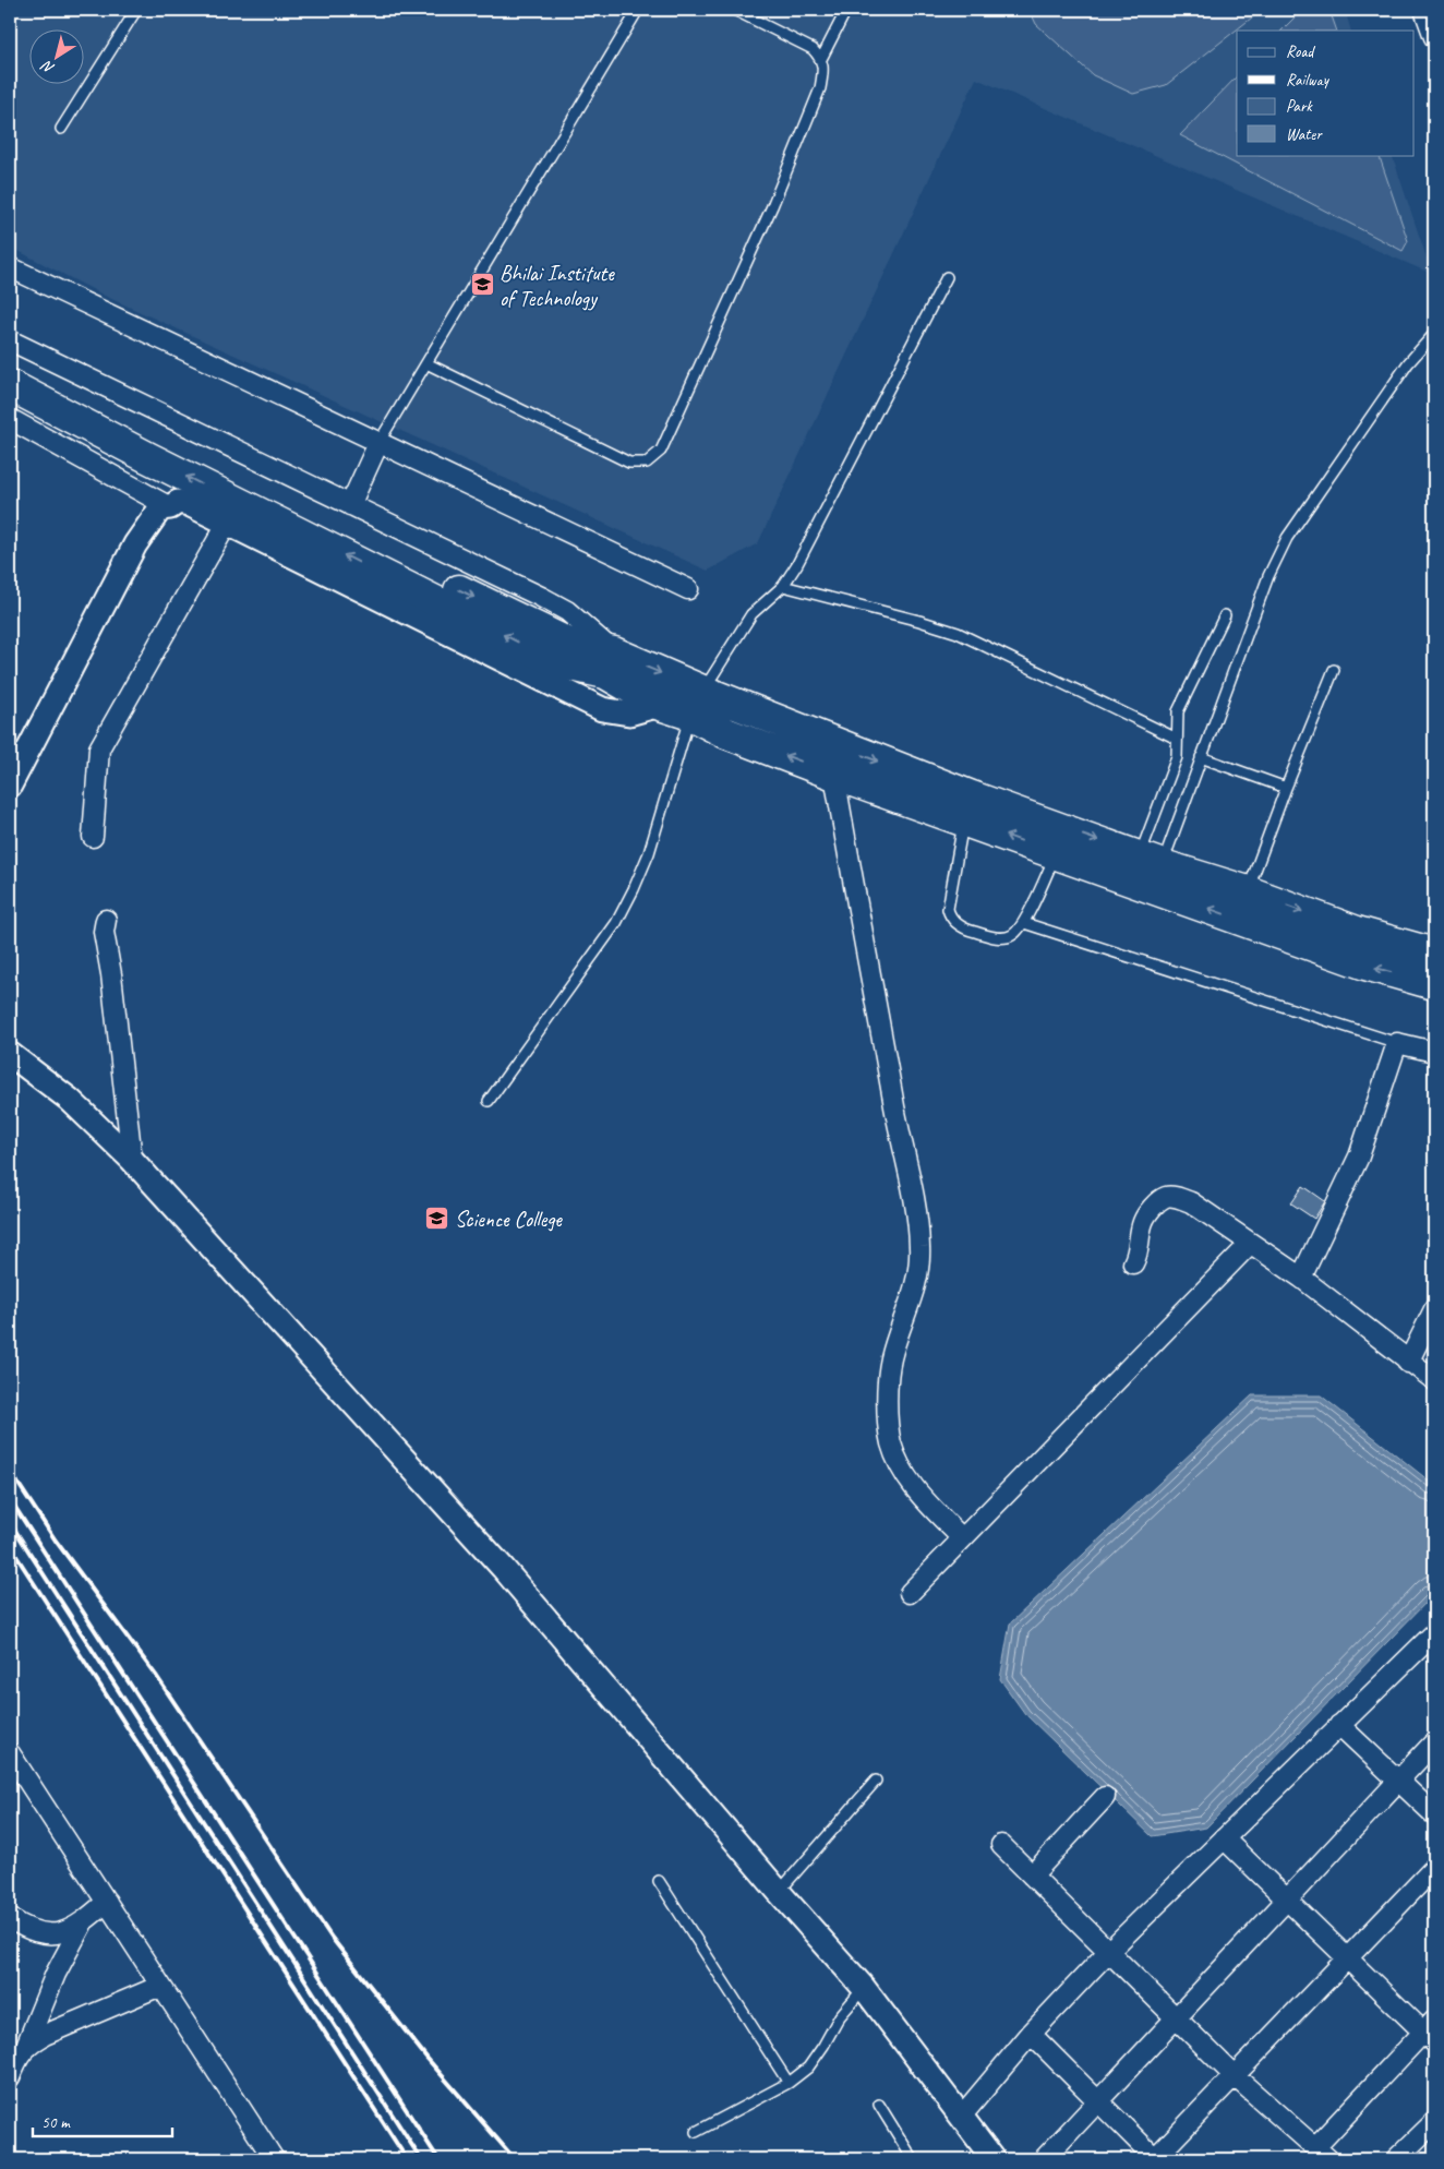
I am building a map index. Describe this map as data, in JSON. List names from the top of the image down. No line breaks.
{"places":{"school or university":["Bhilai Institute of Technology","Science College"]},"legend":["Road","Railway","Park","Water"],"scale_bar":"50 m","north":"bottom left"}
